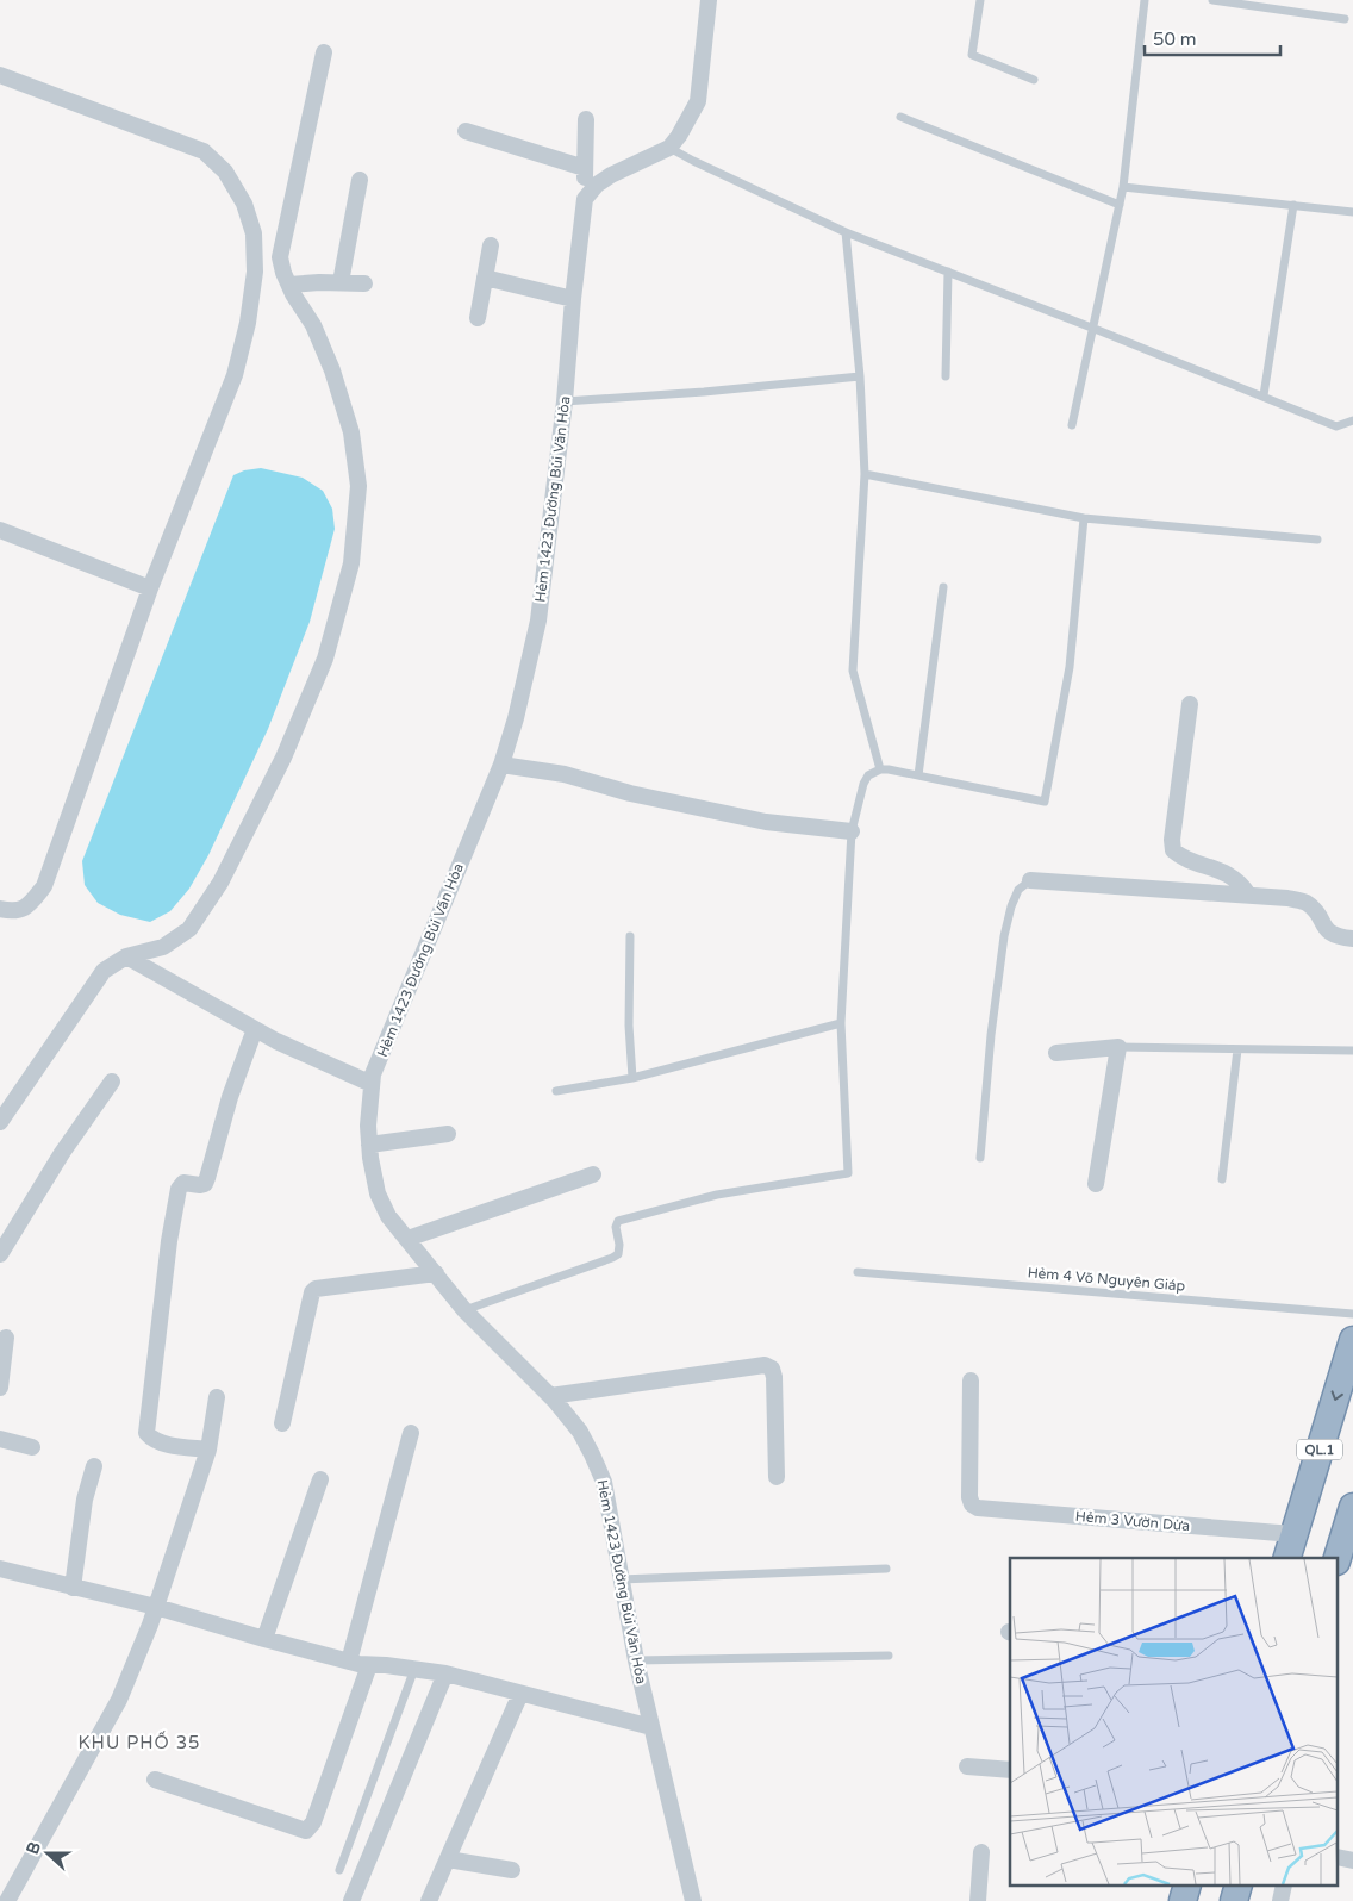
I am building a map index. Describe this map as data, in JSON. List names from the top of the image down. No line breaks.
{"streets":{"highway":["QL.1"],"street":["Hẻm 1423 Đường Bùi Văn Hòa","Hẻm 3 Vườn Dừa"],"lane":["Hẻm 4 Võ Nguyên Giáp"]},"crossings":[["QL.1","Hẻm 3 Vườn Dừa"]],"districts":["KHU PHỐ 35"],"scale_bar":"50 m","north":"left"}
